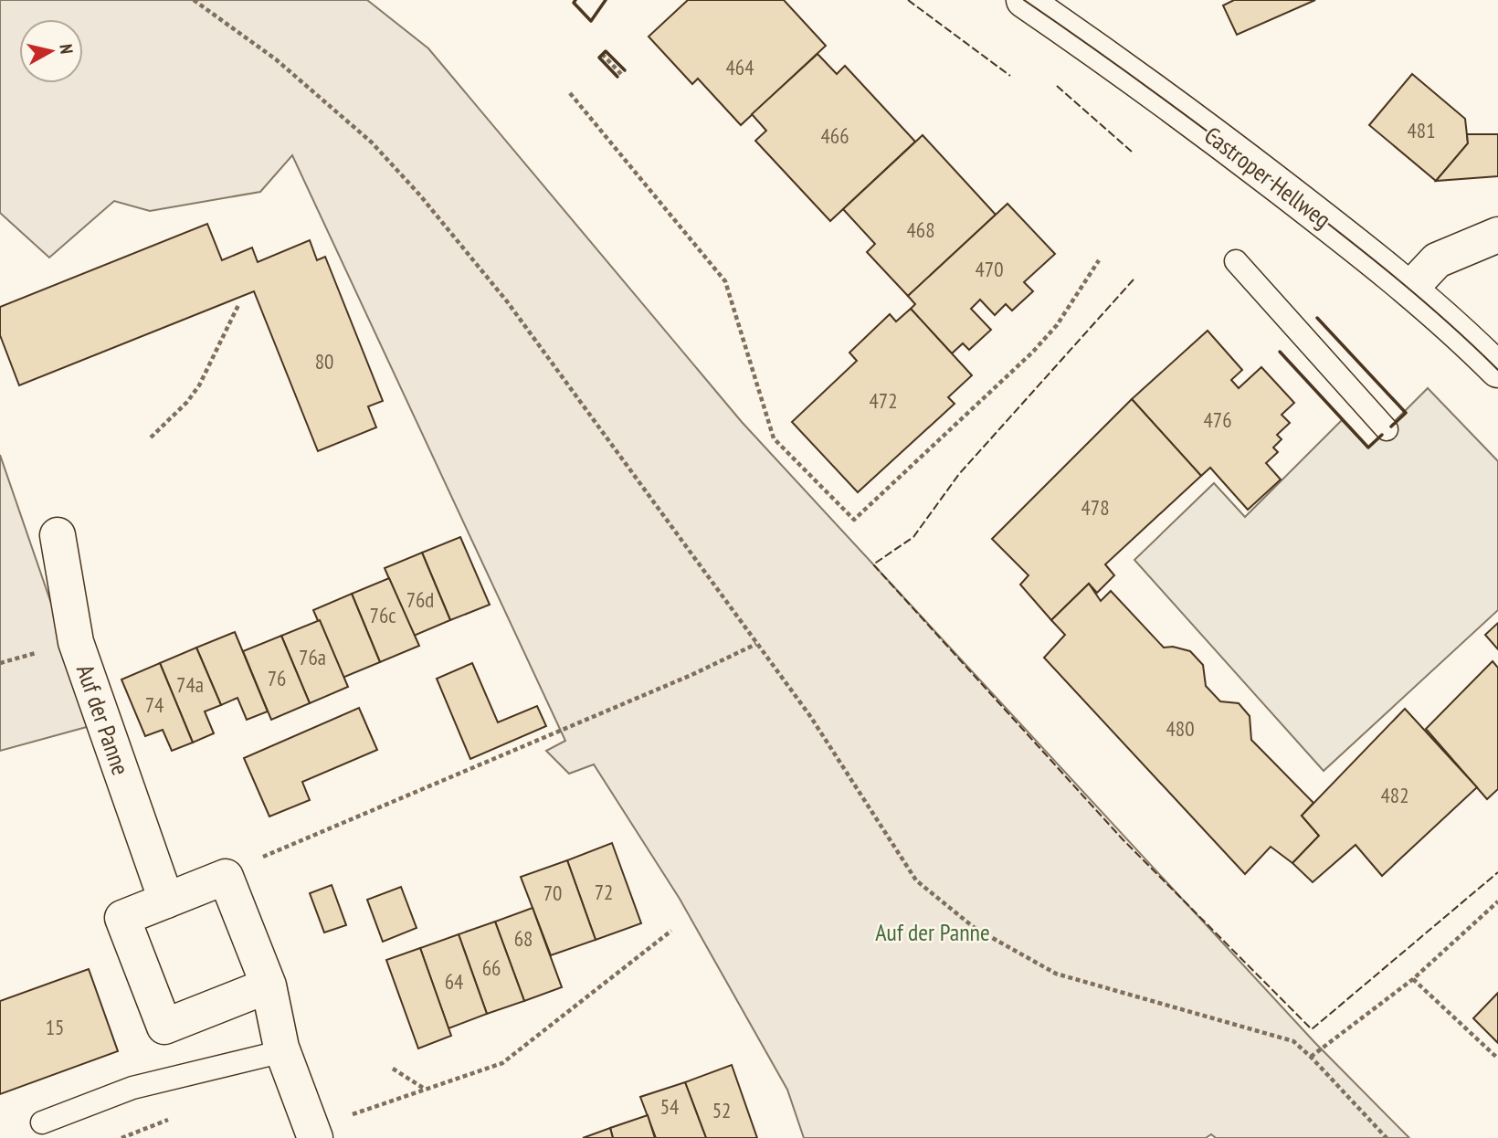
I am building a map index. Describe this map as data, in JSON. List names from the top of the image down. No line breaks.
{"streets":{"street":["Castroper Hellweg","Auf der Panne"]},"parks":["Auf der Panne"],"house_numbers":["464","481","466","468","470","80","472","476","478","76d","76c","76a","76","74a","74","480","482","72","70","68","66","64","15","54","52"],"north":"right"}
